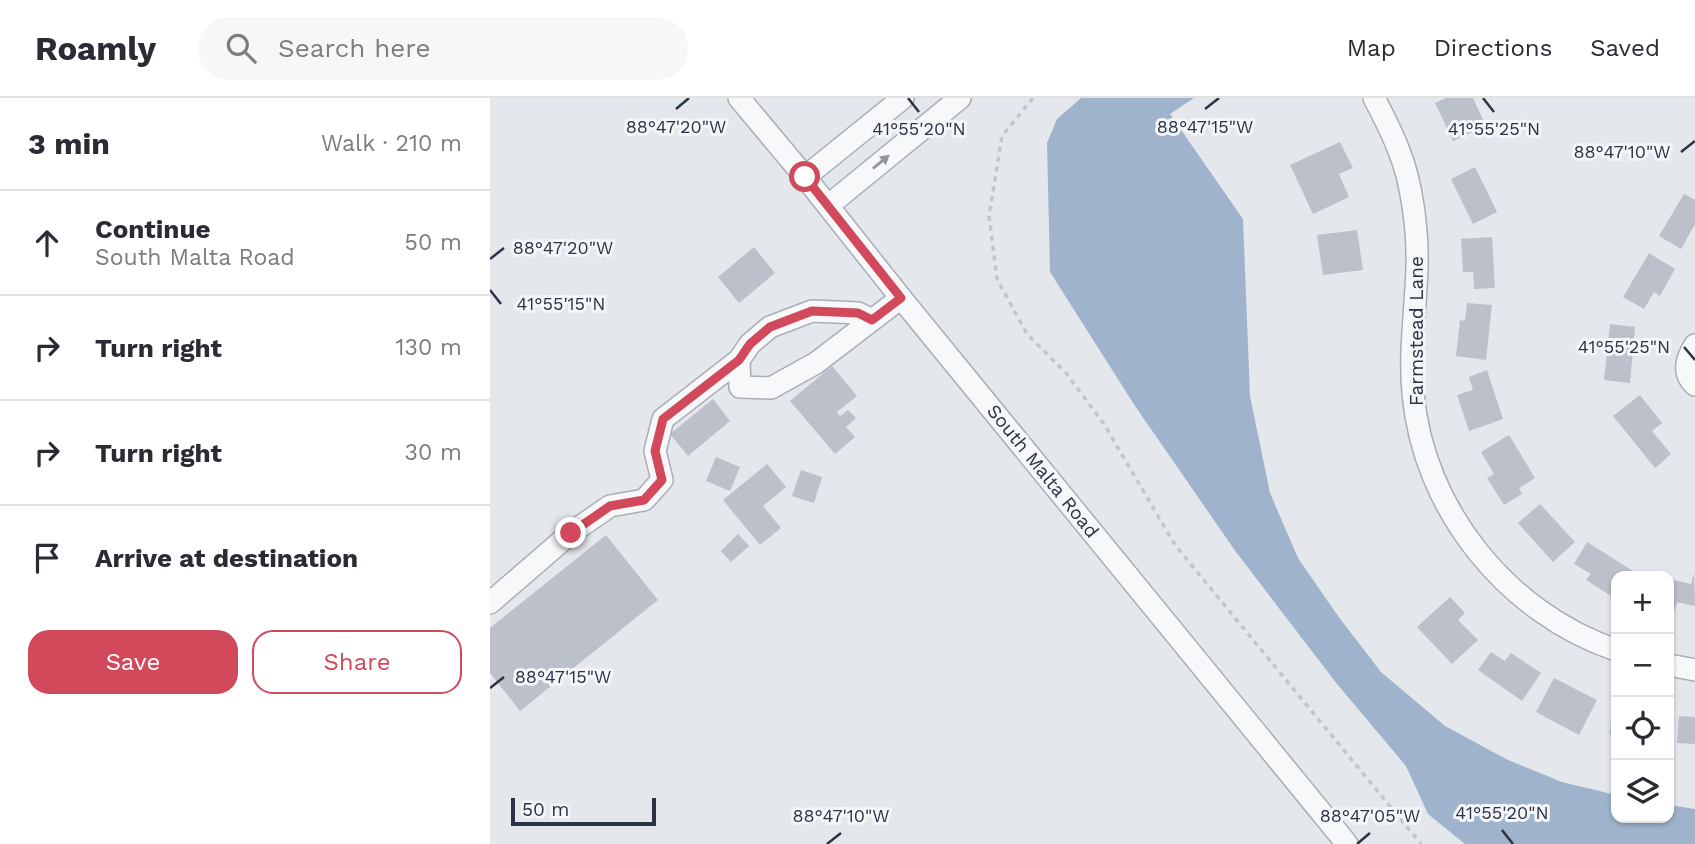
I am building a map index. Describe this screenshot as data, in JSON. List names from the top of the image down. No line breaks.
{"streets":{"street":["Farmstead Lane","South Malta Road"]},"scale_bar":"50 m","page":{"header":"Roamly","search":"Search here","nav":["Map","Directions","Saved"],"heading":["3 min","Walk · 210 m"],"list":[["Continue","South Malta Road","50 m"],["Turn right","130 m"],["Turn right","30 m"],"Arrive at destination"],"map_buttons":["+","−"],"buttons":["Save","Share"],"scale":"50 m"},"coordinates":["88°47'20\"W","88°47'15\"W","41°55'20\"N","41°55'25\"N","88°47'10\"W","41°55'15\"N","88°47'05\"W"]}
